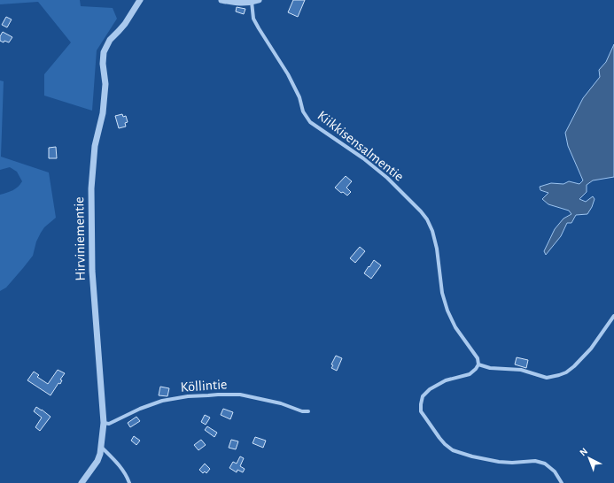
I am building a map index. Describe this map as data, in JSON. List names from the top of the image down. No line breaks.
{"streets":{"street":["Kiikkisensalmentie","Hirviniementie","Köllintie"]},"crossings":[["Hirviniementie","Köllintie"]],"north":"top left"}
